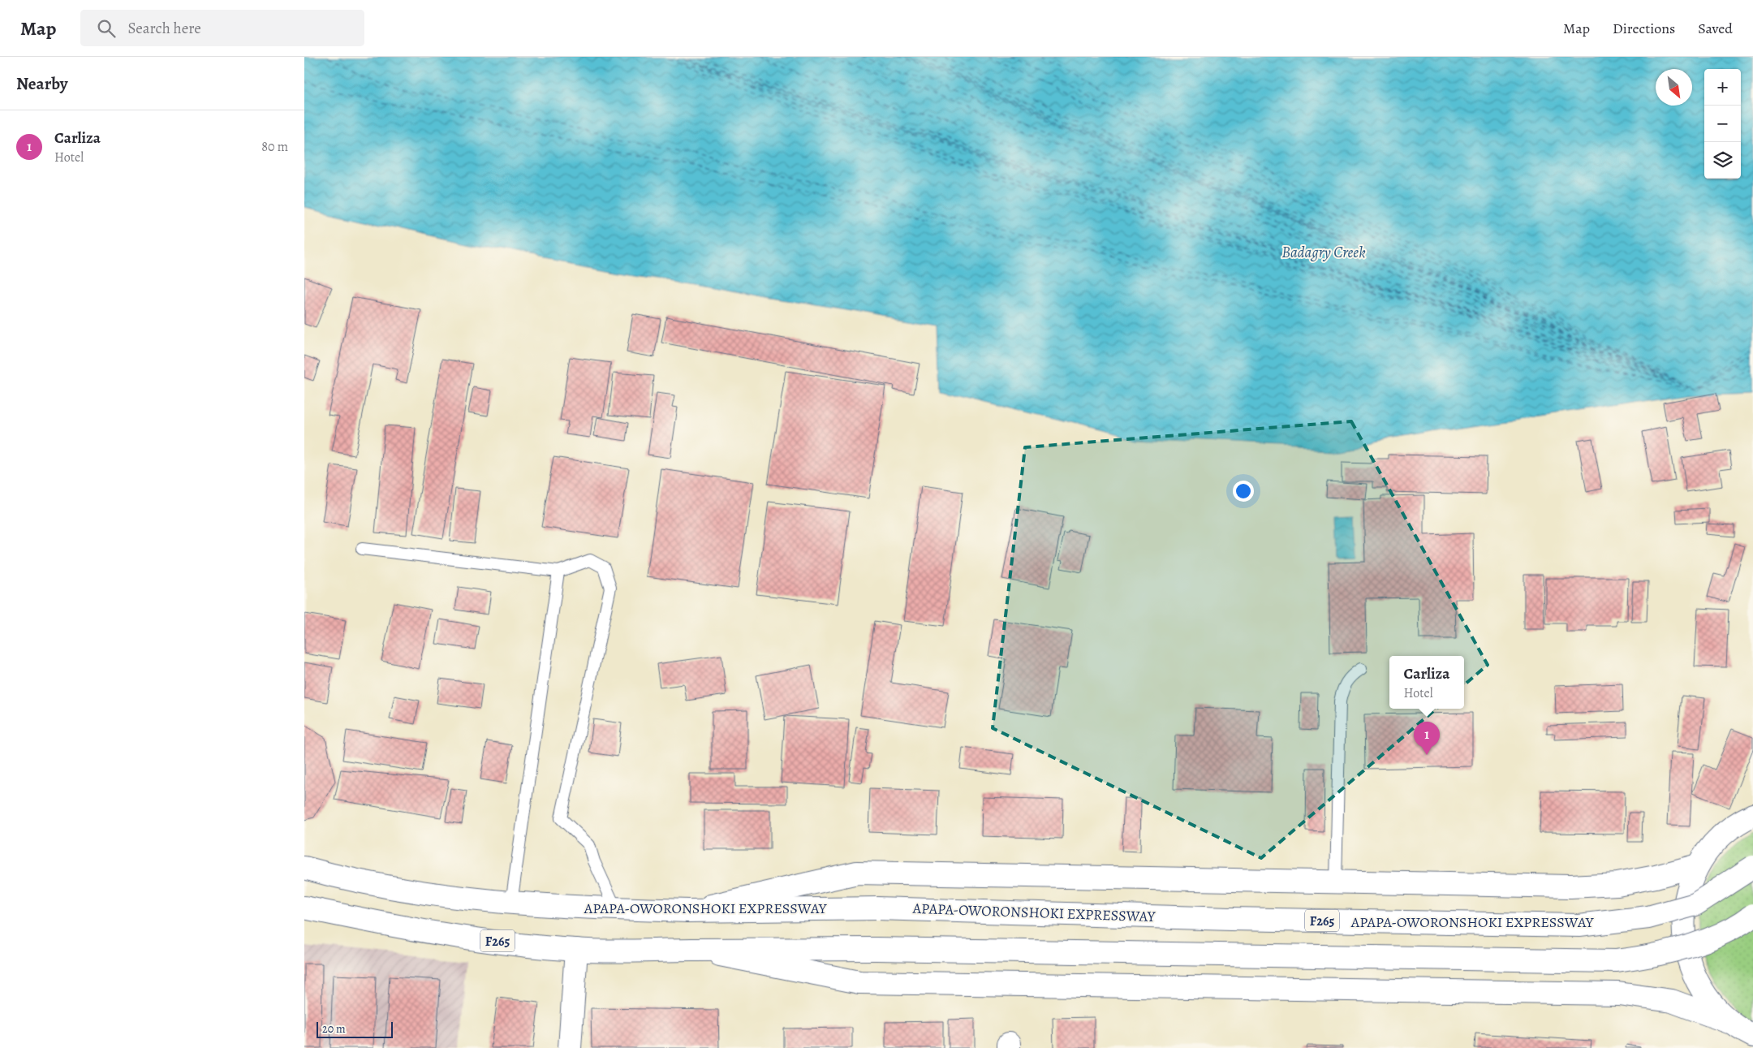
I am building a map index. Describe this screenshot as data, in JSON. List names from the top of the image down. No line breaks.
{"streets":{"main road":["APAPA-OWORONSHOKI EXPRESSWAY","F265"]},"water":["Badagry Creek"],"scale_bar":"20 m","north":"bottom right","page":{"header":"Map","search":"Search here","nav":["Map","Directions","Saved"],"heading":"Nearby","map_buttons":["+","−"],"list":[{"mark":"1","name":"Carliza","note":"Hotel","value":"80 m"}],"popup":["Carliza","Hotel"],"pins":"1","scale":"20 m"}}
